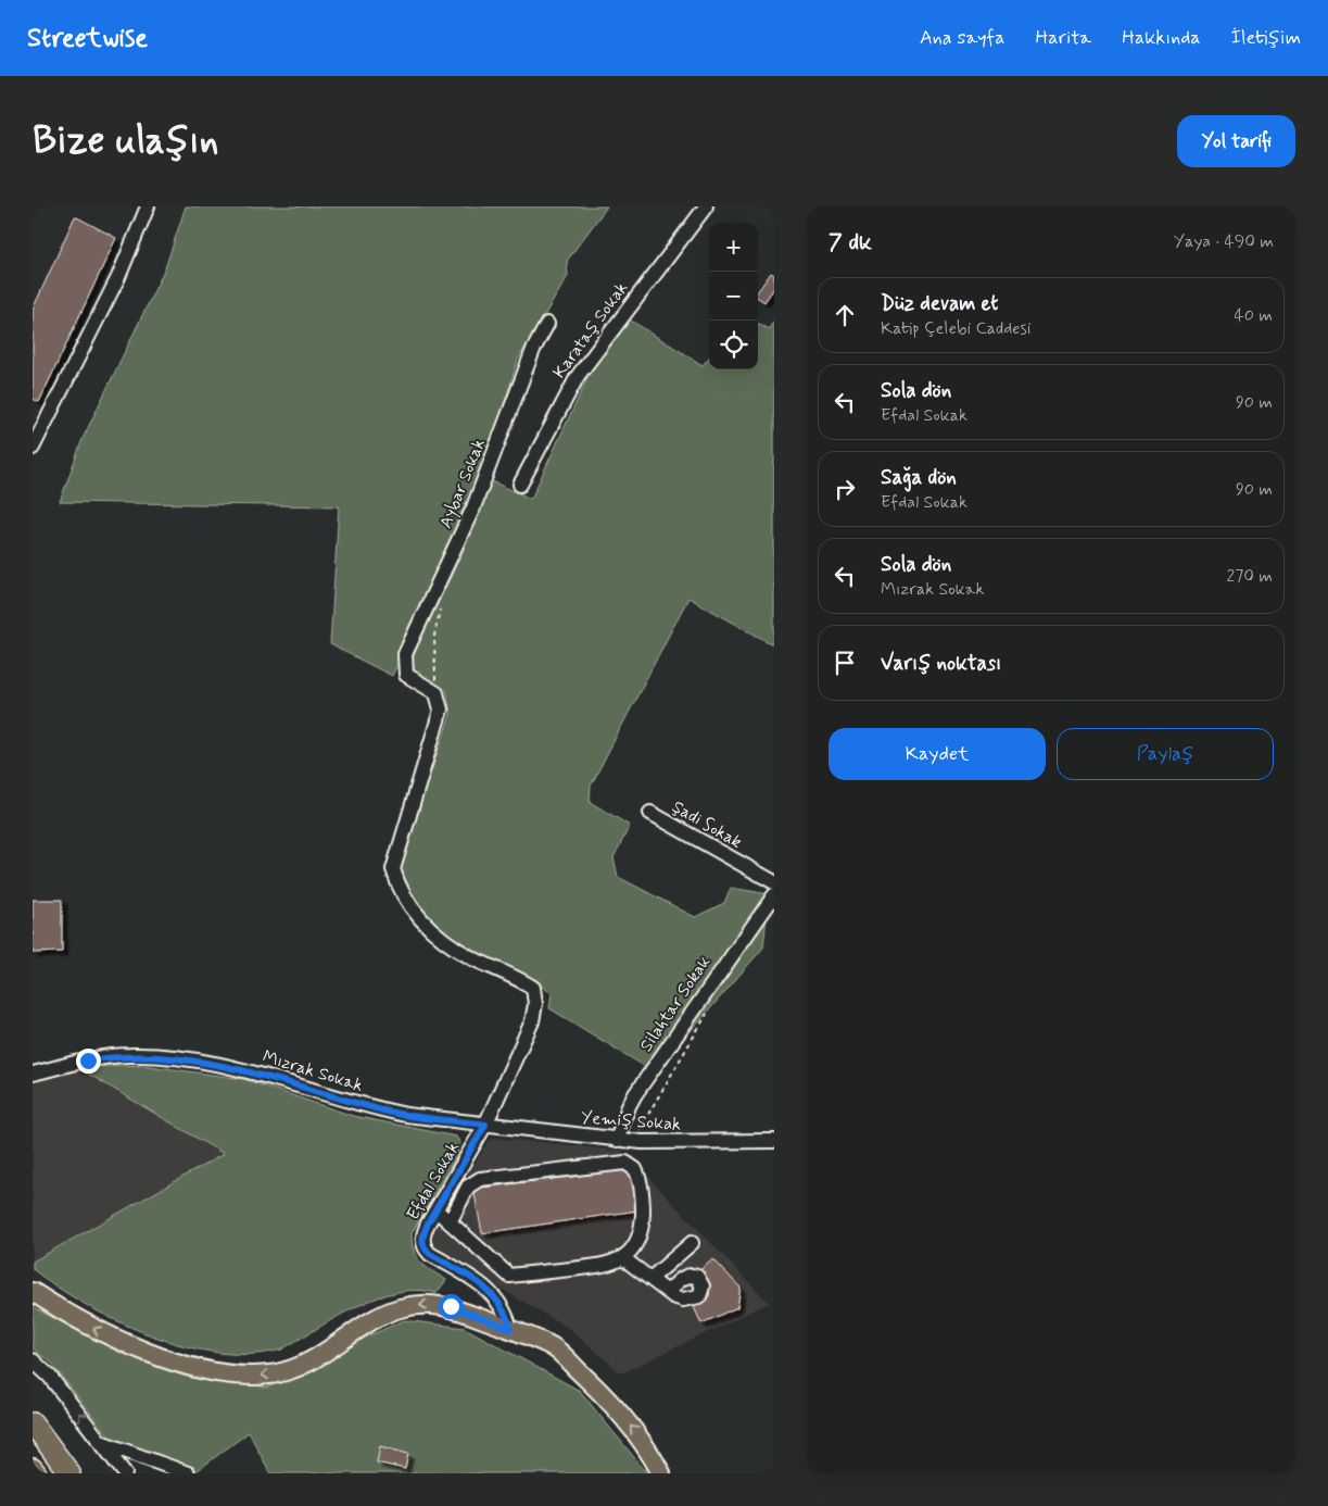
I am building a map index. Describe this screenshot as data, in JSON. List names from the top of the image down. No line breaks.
{"streets":{"street":["Karataş Sokak","Aybar Sokak","Şadi Sokak","Silahtar Sokak","Mızrak Sokak","Yemiş Sokak","Efdal Sokak"]},"crossings":[["Aybar Sokak","Efdal Sokak"],["Silahtar Sokak","Yemiş Sokak"],["Mızrak Sokak","Yemiş Sokak"],["Mızrak Sokak","Efdal Sokak"],["Yemiş Sokak","Efdal Sokak"]],"page":{"header":"Streetwise","nav":["Ana sayfa","Harita","Hakkında","İletişim"],"buttons":["Yol tarifi",["Kaydet","Paylaş"]],"title":"Bize ulaşın","heading":["7 dk","Yaya · 490 m"],"map_buttons":["+","−"],"list":[["Düz devam et","Katip Çelebi Caddesi","40 m"],["Sola dön","Efdal Sokak","90 m"],["Sağa dön","Efdal Sokak","90 m"],["Sola dön","Mızrak Sokak","270 m"],"Varış noktası"]}}
